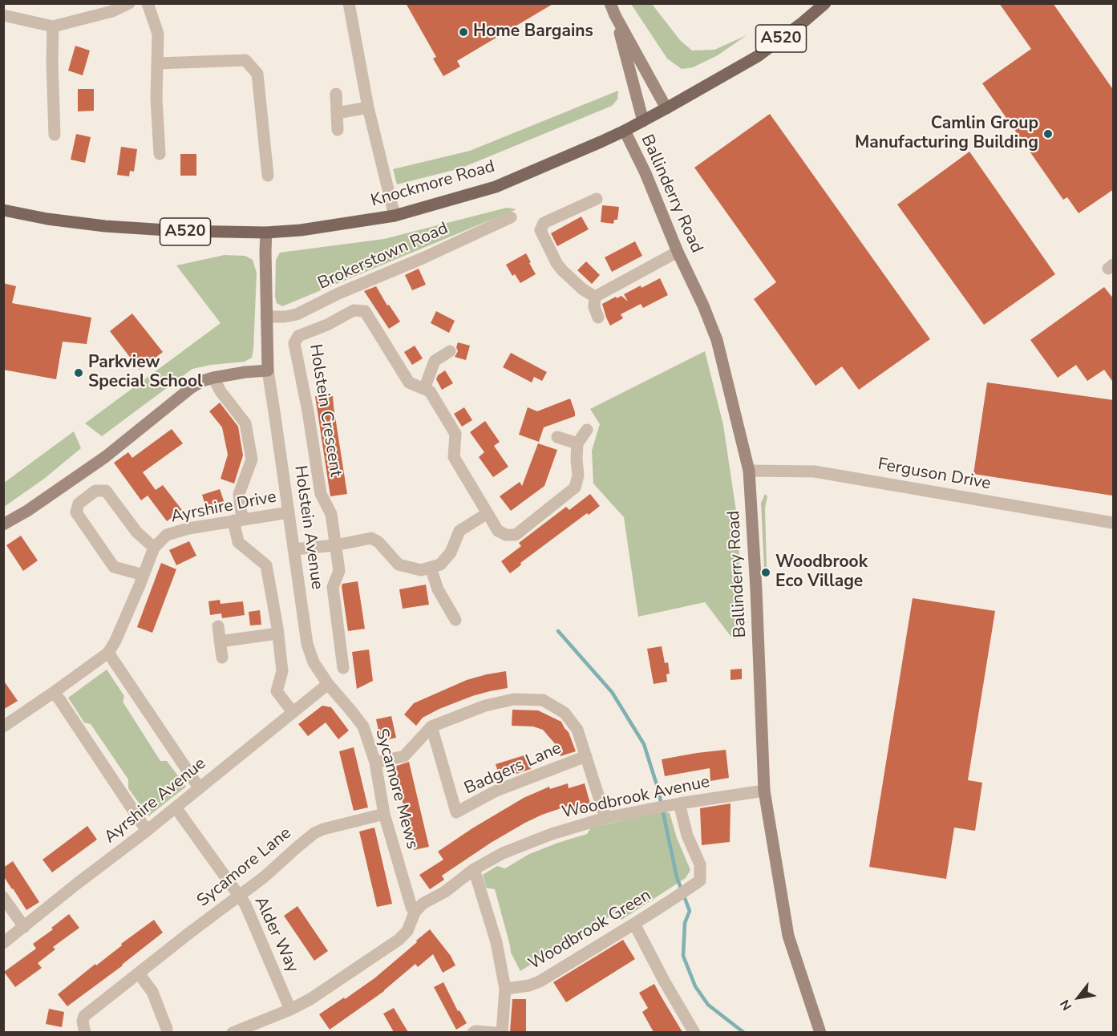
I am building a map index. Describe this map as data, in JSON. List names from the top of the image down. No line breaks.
{"streets":{"main road":["A520","Knockmore Road","Ballinderry Road"],"street":["Brokerstown Road","Holstein Crescent","Ferguson Drive","Ayrshire Drive","Holstein Avenue","Badgers Lane","Sycamore Mews","Woodbrook Avenue","Ayrshire Avenue","Sycamore Lane","Woodbrook Green","Alder Way"]},"crossings":[["Knockmore Road","Ballinderry Road"],["Ballinderry Road","Ferguson Drive"],["Ballinderry Road","Woodbrook Avenue"],["Ayrshire Drive","Holstein Avenue"],["Holstein Avenue","Sycamore Mews"],["Holstein Avenue","Ayrshire Avenue"],["Badgers Lane","Sycamore Mews"],["Badgers Lane","Woodbrook Avenue"],["Sycamore Mews","Woodbrook Avenue"],["Sycamore Mews","Ayrshire Avenue"],["Sycamore Mews","Sycamore Lane"],["Woodbrook Avenue","Woodbrook Green"],["Woodbrook Avenue","Alder Way"],["Ayrshire Avenue","Alder Way"],["Sycamore Lane","Alder Way"]],"places":["Home Bargains","Camlin Group Manufacturing Building","Parkview Special School","Woodbrook Eco Village"],"north":"bottom left"}
